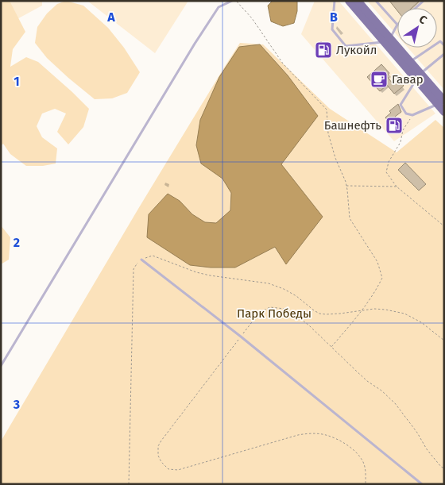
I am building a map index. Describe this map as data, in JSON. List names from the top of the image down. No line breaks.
{"parks":["Парк Победы"],"places":{"fuel station":["Лукойл","Башнефть"],"cafe":["Гавар"]},"north":"top right","grid":{"columns":["A","B"],"rows":["1","2","3"]}}
